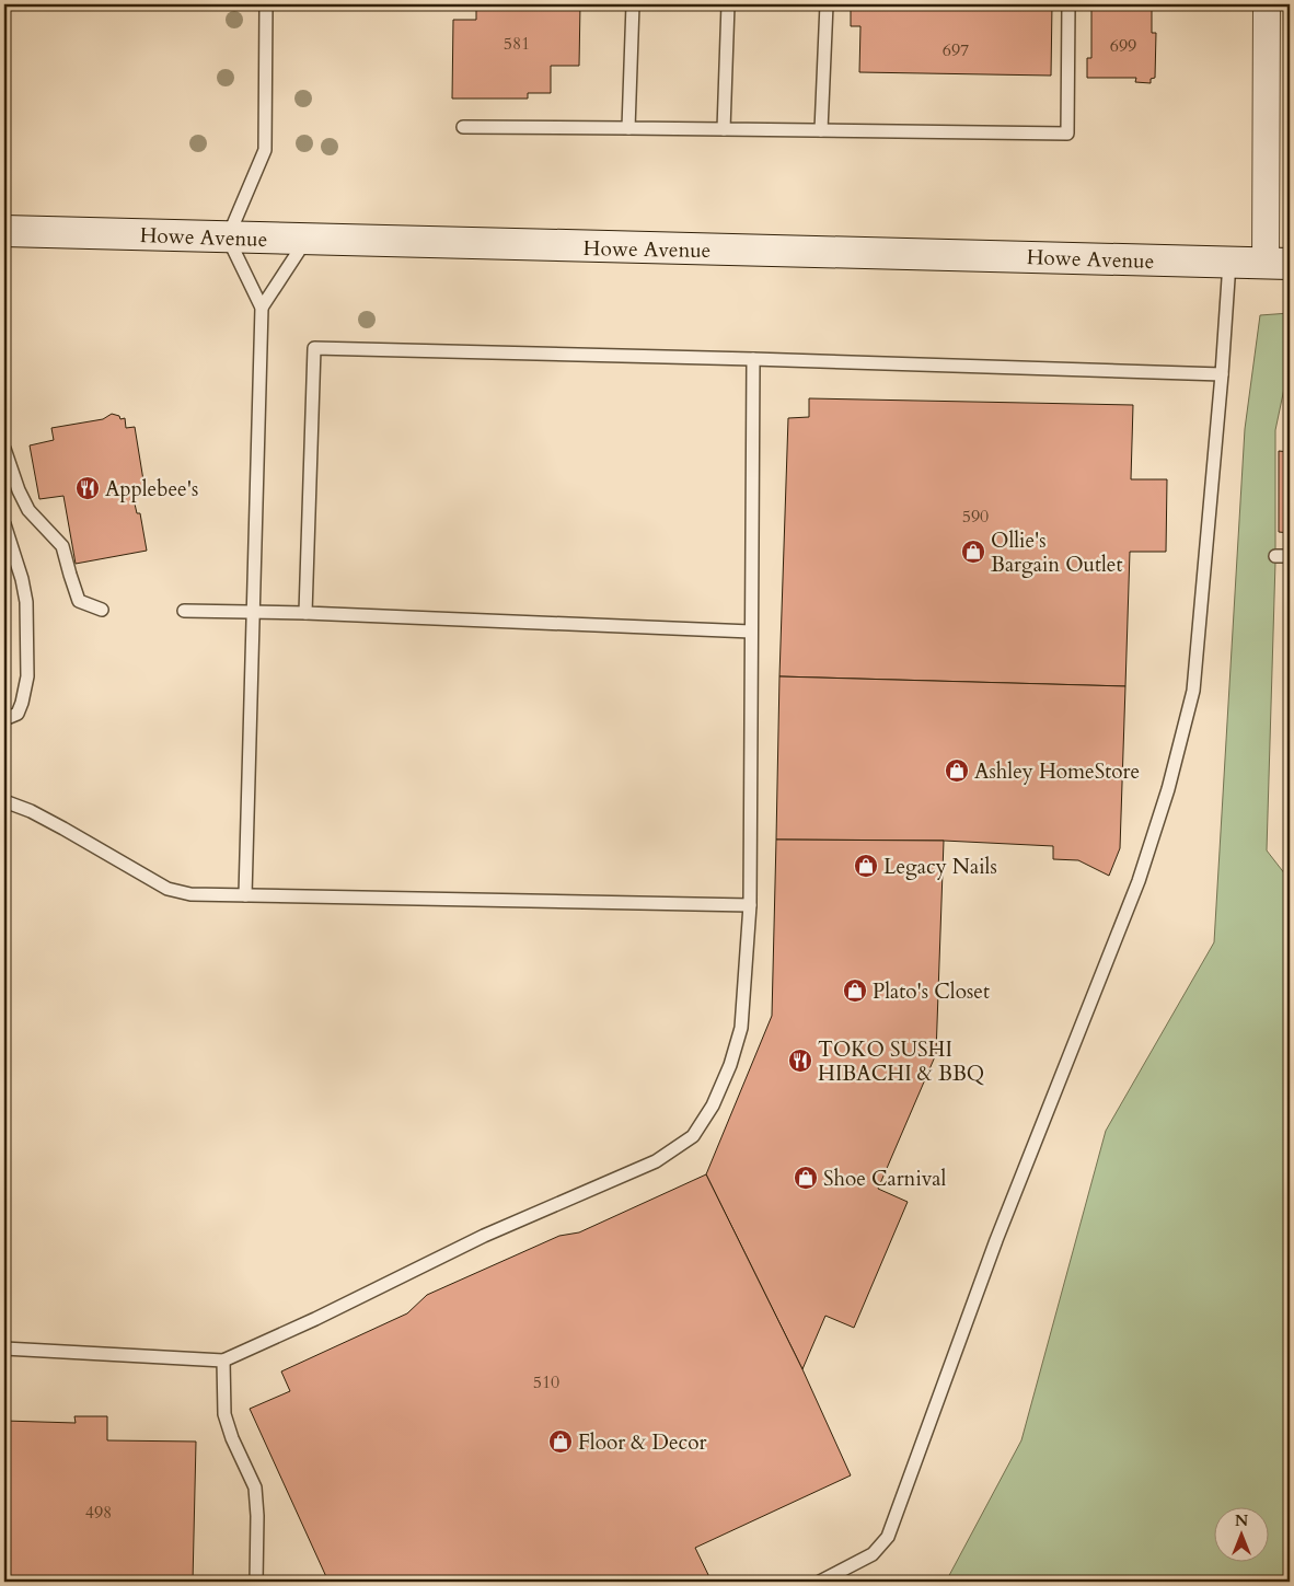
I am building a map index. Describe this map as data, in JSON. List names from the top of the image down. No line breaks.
{"streets":{"street":["Howe Avenue"]},"places":{"restaurant":["Applebee's","TOKO SUSHI HIBACHI & BBQ"],"shop":["Ollie's Bargain Outlet","Ashley HomeStore","Legacy Nails","Plato's Closet","Shoe Carnival","Floor & Decor"]},"house_numbers":["581","699","697","590","510","498"],"north":"top"}
